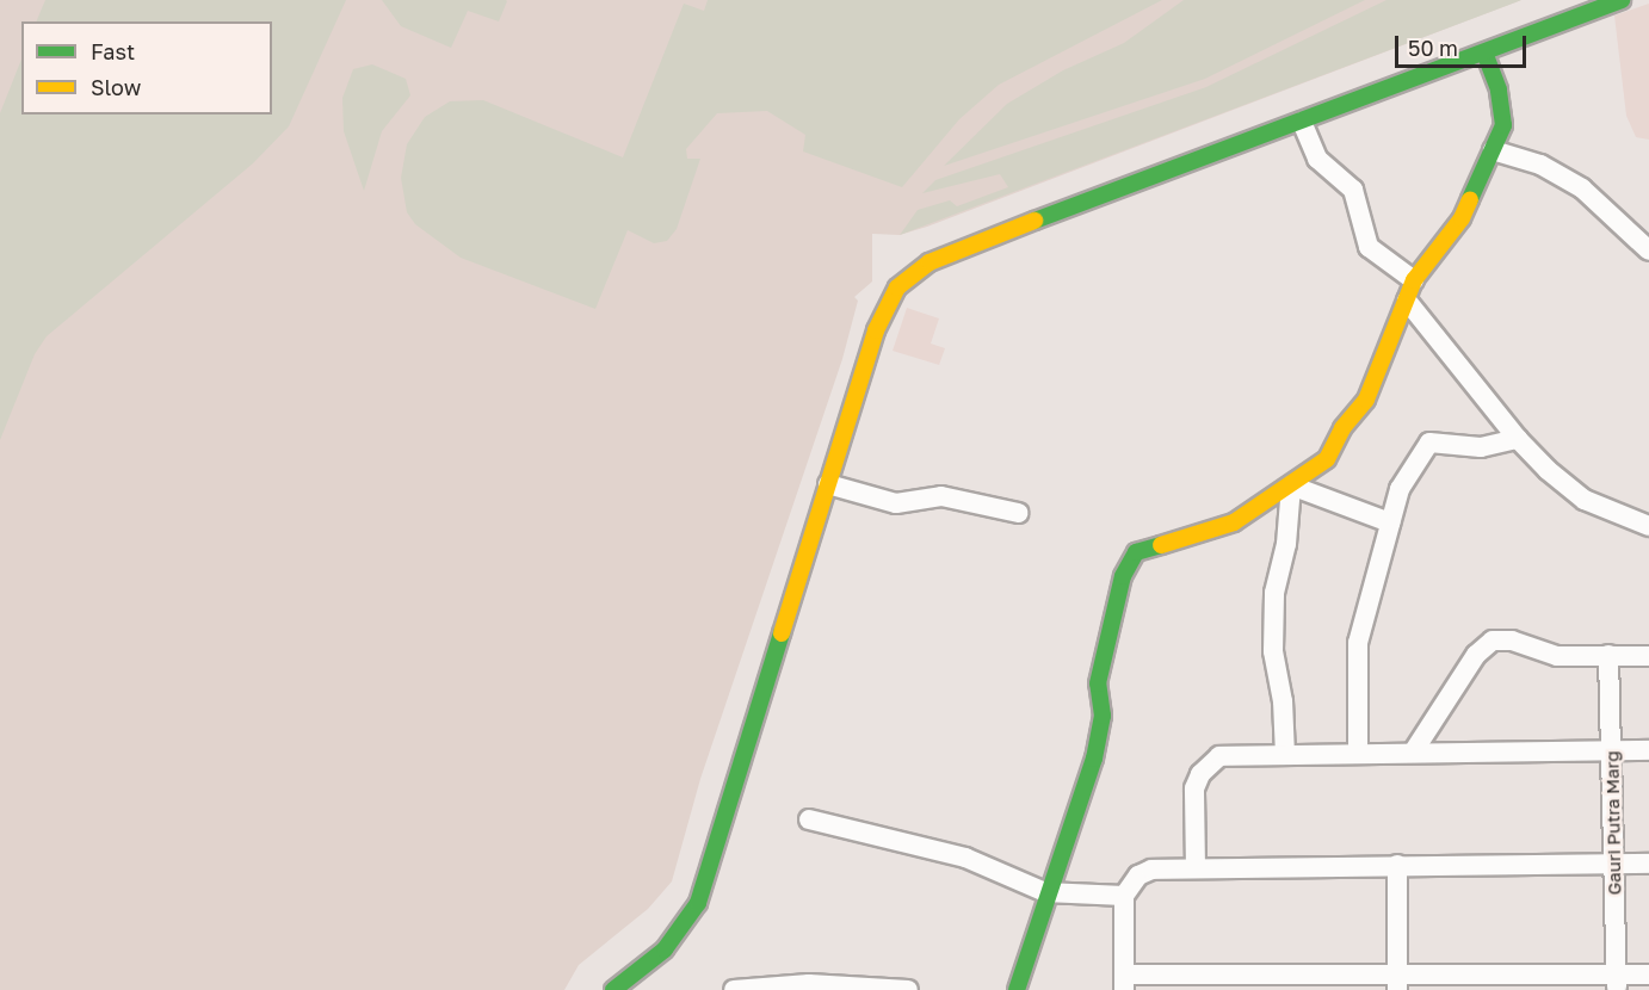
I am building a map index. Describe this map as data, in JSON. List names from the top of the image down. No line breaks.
{"streets":{"street":["Gauri Putra Marg"]},"legend":["Fast","Slow"],"scale_bar":"50 m"}
